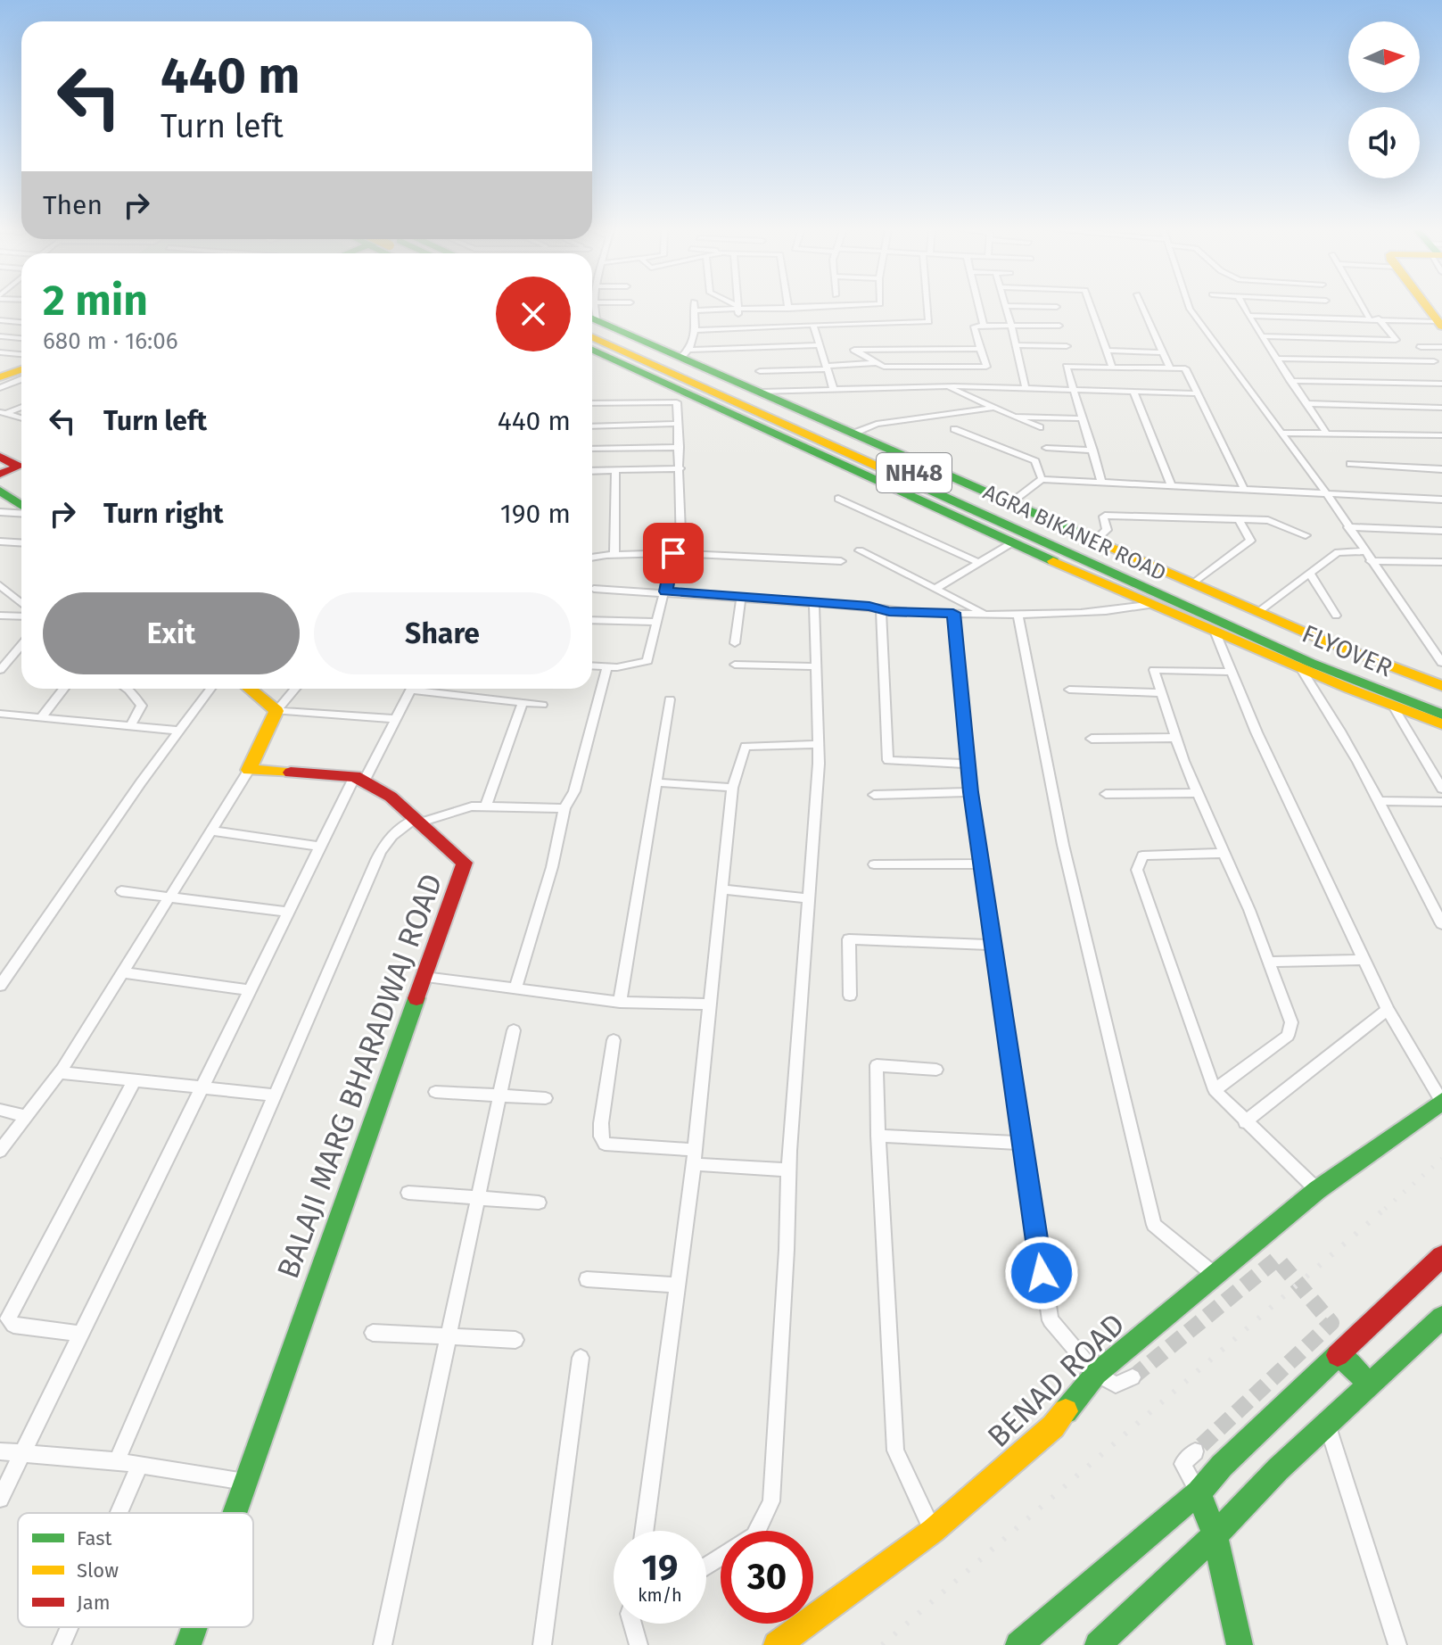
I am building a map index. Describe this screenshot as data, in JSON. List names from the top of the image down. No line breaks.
{"streets":{"main road":["NH48","AGRA BIKANER ROAD","FLYOVER","BALAJI MARG BHARADWAJ ROAD","BENAD ROAD"]},"crossings":[["NH48","AGRA BIKANER ROAD"],["NH48","FLYOVER"],["AGRA BIKANER ROAD","FLYOVER"]],"legend":["Fast","Slow","Jam"],"north":"right","page":{"turn":["440 m","Turn left"],"then":"Then","heading":["2 min","680 m · 16:06"],"list":[{"name":"Turn left","value":"440 m"},{"name":"Turn right","value":"190 m"}],"buttons":["Exit","Share"],"speed":"19 km/h","limit":"30"}}
